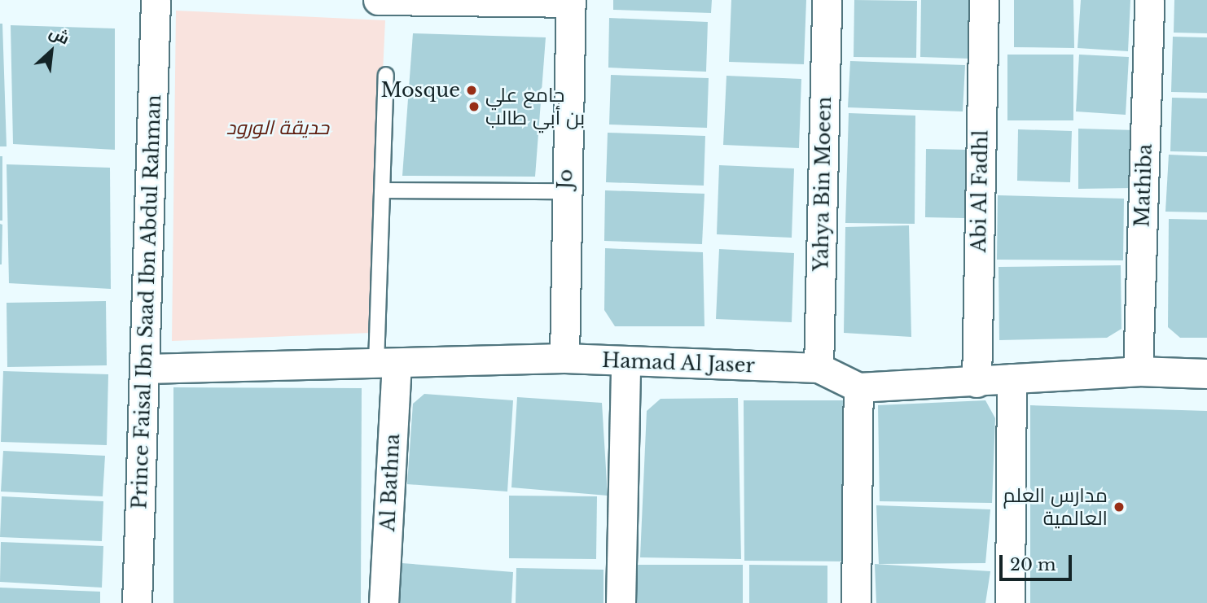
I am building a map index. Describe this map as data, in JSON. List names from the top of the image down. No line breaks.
{"streets":{"street":["Jo","Yahya Bin Moeen","Mathiba","Abi Al Fadhl","Prince Faisal Ibn Saad Ibn Abdul Rahman","Hamad Al Jaser","Al Bathna"]},"crossings":[["Jo","Hamad Al Jaser"],["Yahya Bin Moeen","Hamad Al Jaser"],["Mathiba","Hamad Al Jaser"],["Abi Al Fadhl","Hamad Al Jaser"],["Prince Faisal Ibn Saad Ibn Abdul Rahman","Hamad Al Jaser"],["Hamad Al Jaser","Al Bathna"]],"parks":["حديقة الورود"],"places":["Mosque","جامع علي بن أبي طالب","مدارس العلم العالمية"],"scale_bar":"20 m","north":"top right"}
